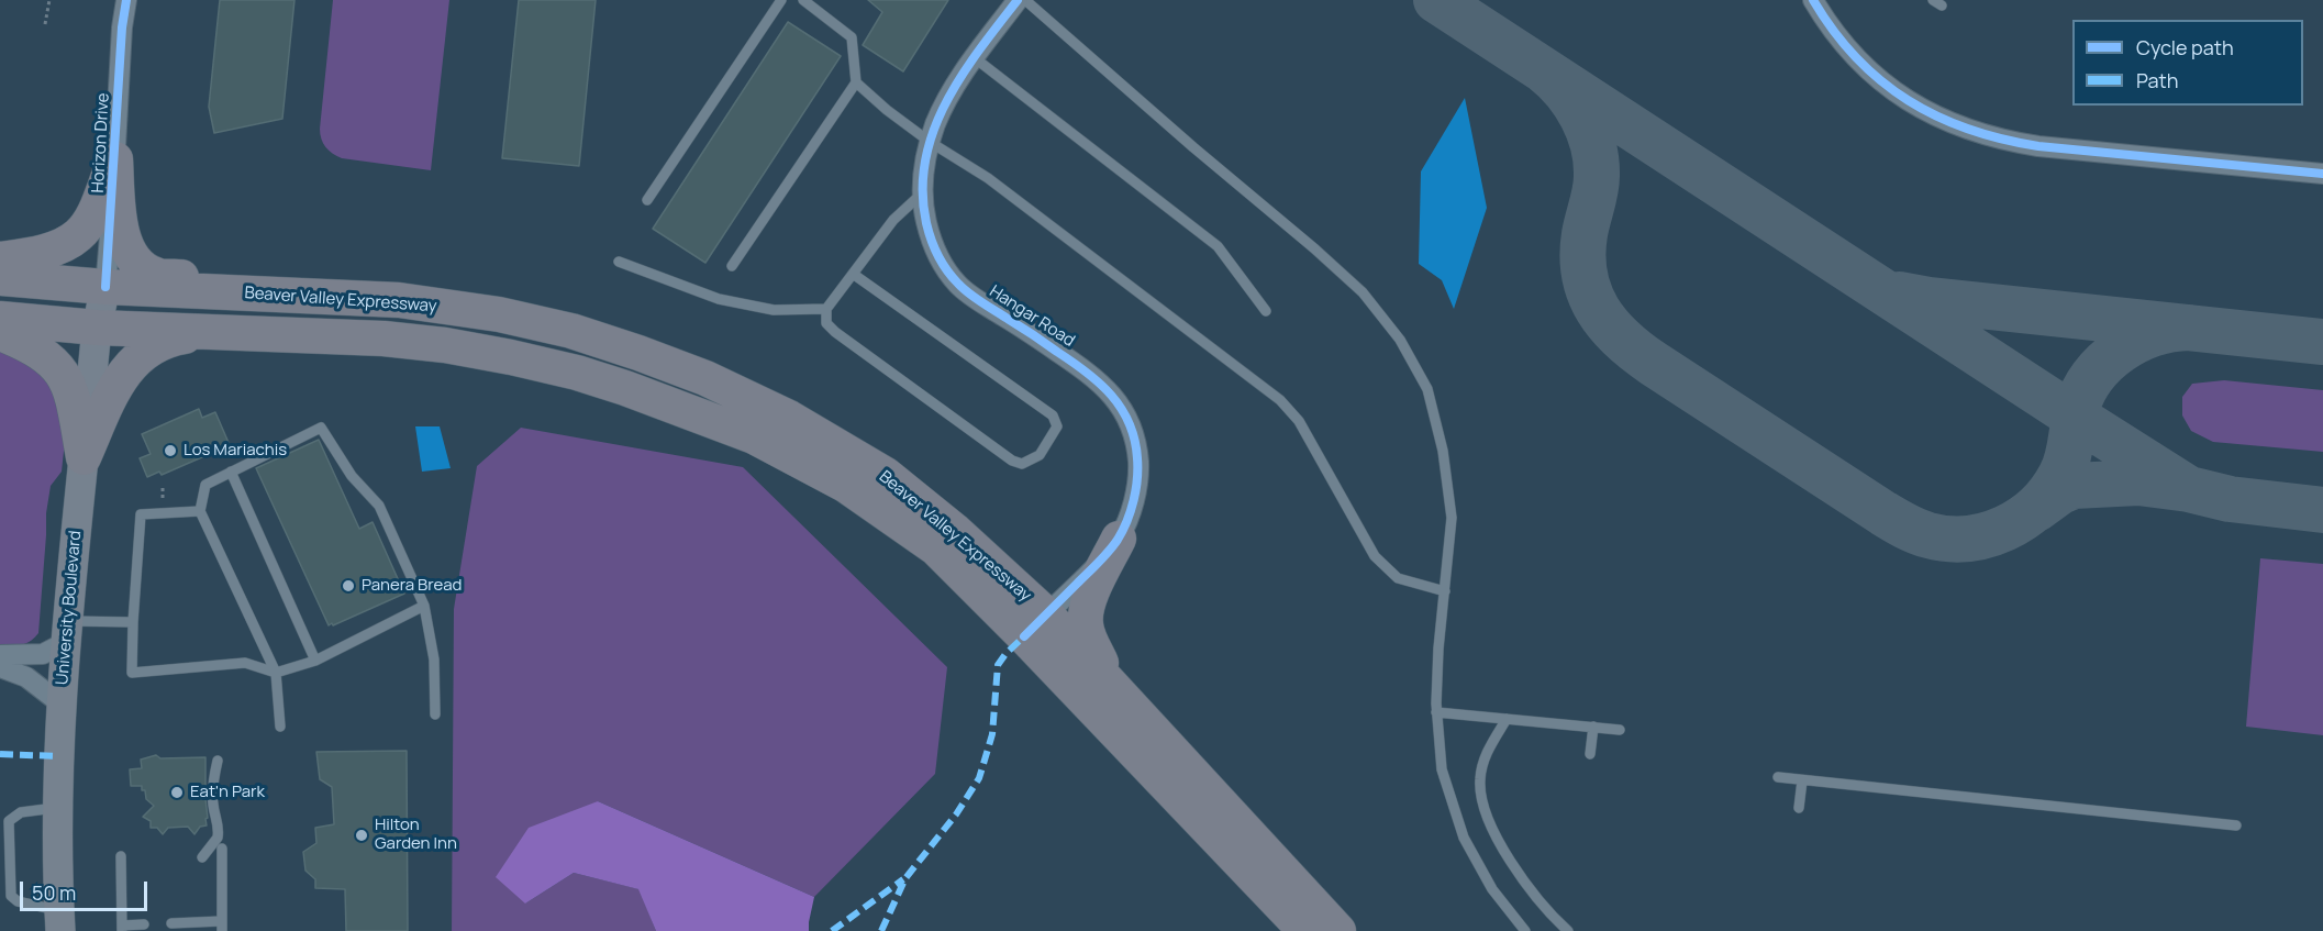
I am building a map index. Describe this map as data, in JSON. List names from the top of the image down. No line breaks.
{"streets":{"highway":["Beaver Valley Expressway"],"main road":["University Boulevard"],"street":["Horizon Drive","Hangar Road"]},"crossings":[["Horizon Drive","Beaver Valley Expressway"],["Horizon Drive","University Boulevard"],["Beaver Valley Expressway","Hangar Road"],["Beaver Valley Expressway","University Boulevard"]],"places":["Los Mariachis","Panera Bread","Eat'n Park","Hilton Garden Inn"],"legend":["Cycle path","Path"],"scale_bar":"50 m"}
